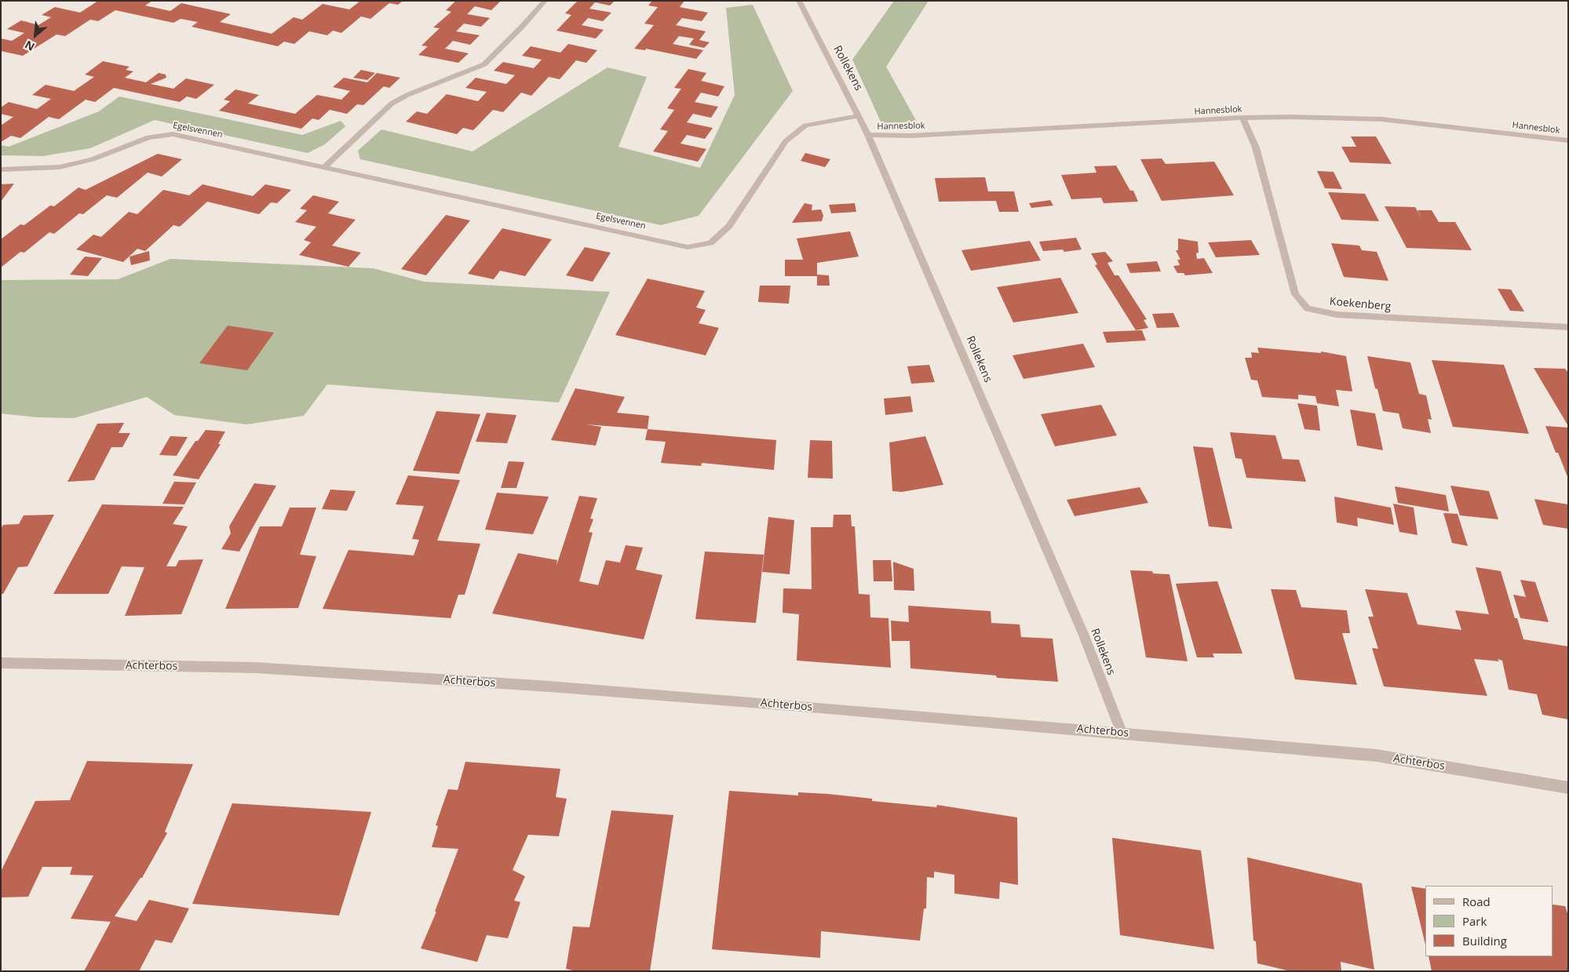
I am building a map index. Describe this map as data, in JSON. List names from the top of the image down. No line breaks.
{"streets":{"street":["Rollekens","Hannesblok","Egelsvennen","Koekenberg","Achterbos"]},"crossings":[["Rollekens","Hannesblok"],["Rollekens","Egelsvennen"],["Rollekens","Achterbos"],["Hannesblok","Koekenberg"]],"legend":["Road","Park","Building"],"north":"bottom left"}
